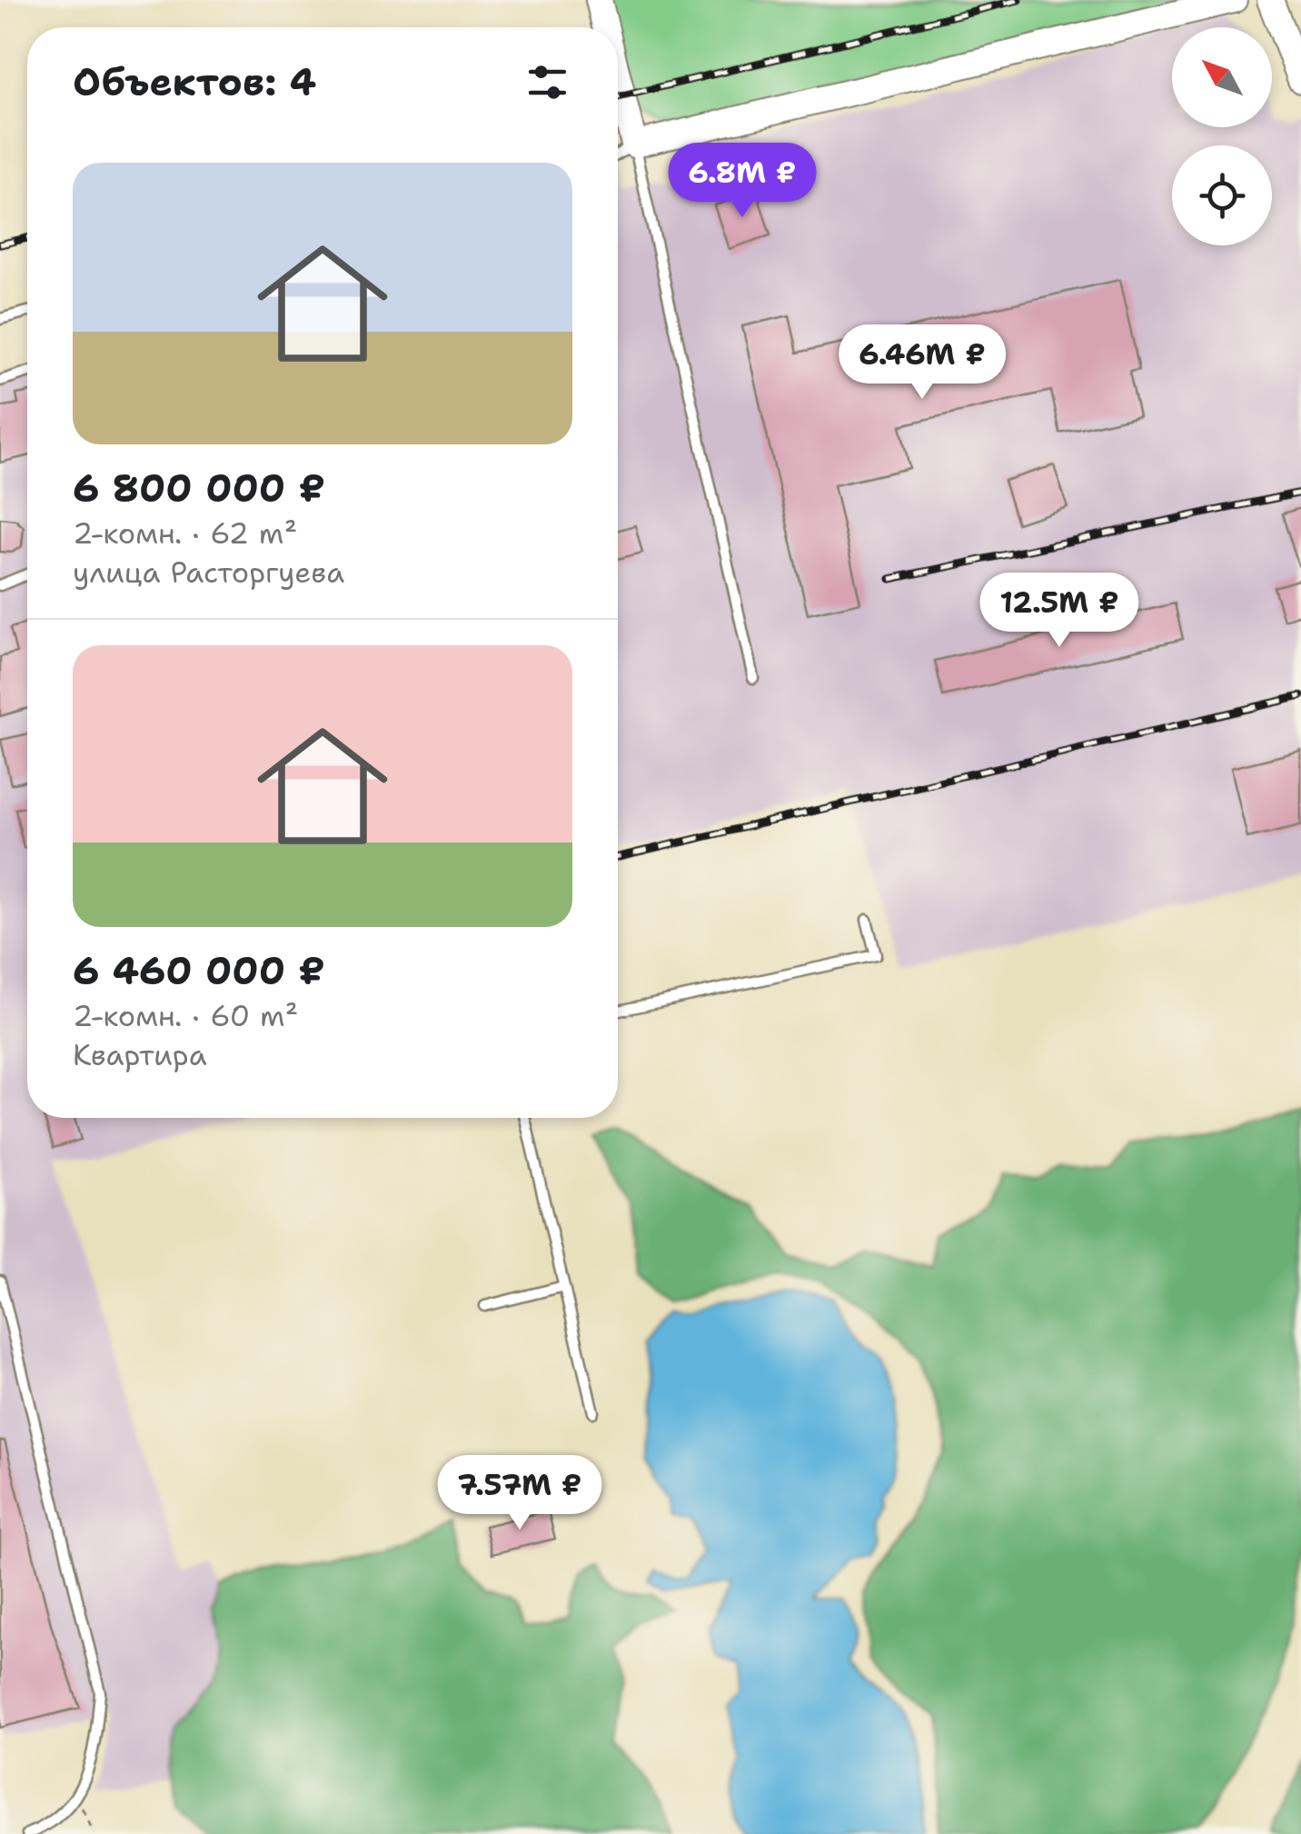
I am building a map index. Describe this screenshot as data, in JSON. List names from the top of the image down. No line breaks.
{"north":"top left","page":{"heading":"Объектов: 4","list":[{"name":"6 800 000 ₽","note":"2-комн. · 62 m² · улица Расторгуева"},{"name":"6 460 000 ₽","note":"2-комн. · 60 m² · Квартира"}],"price":["6.8M ₽","6.46M ₽","12.5M ₽","7.57M ₽"]}}
